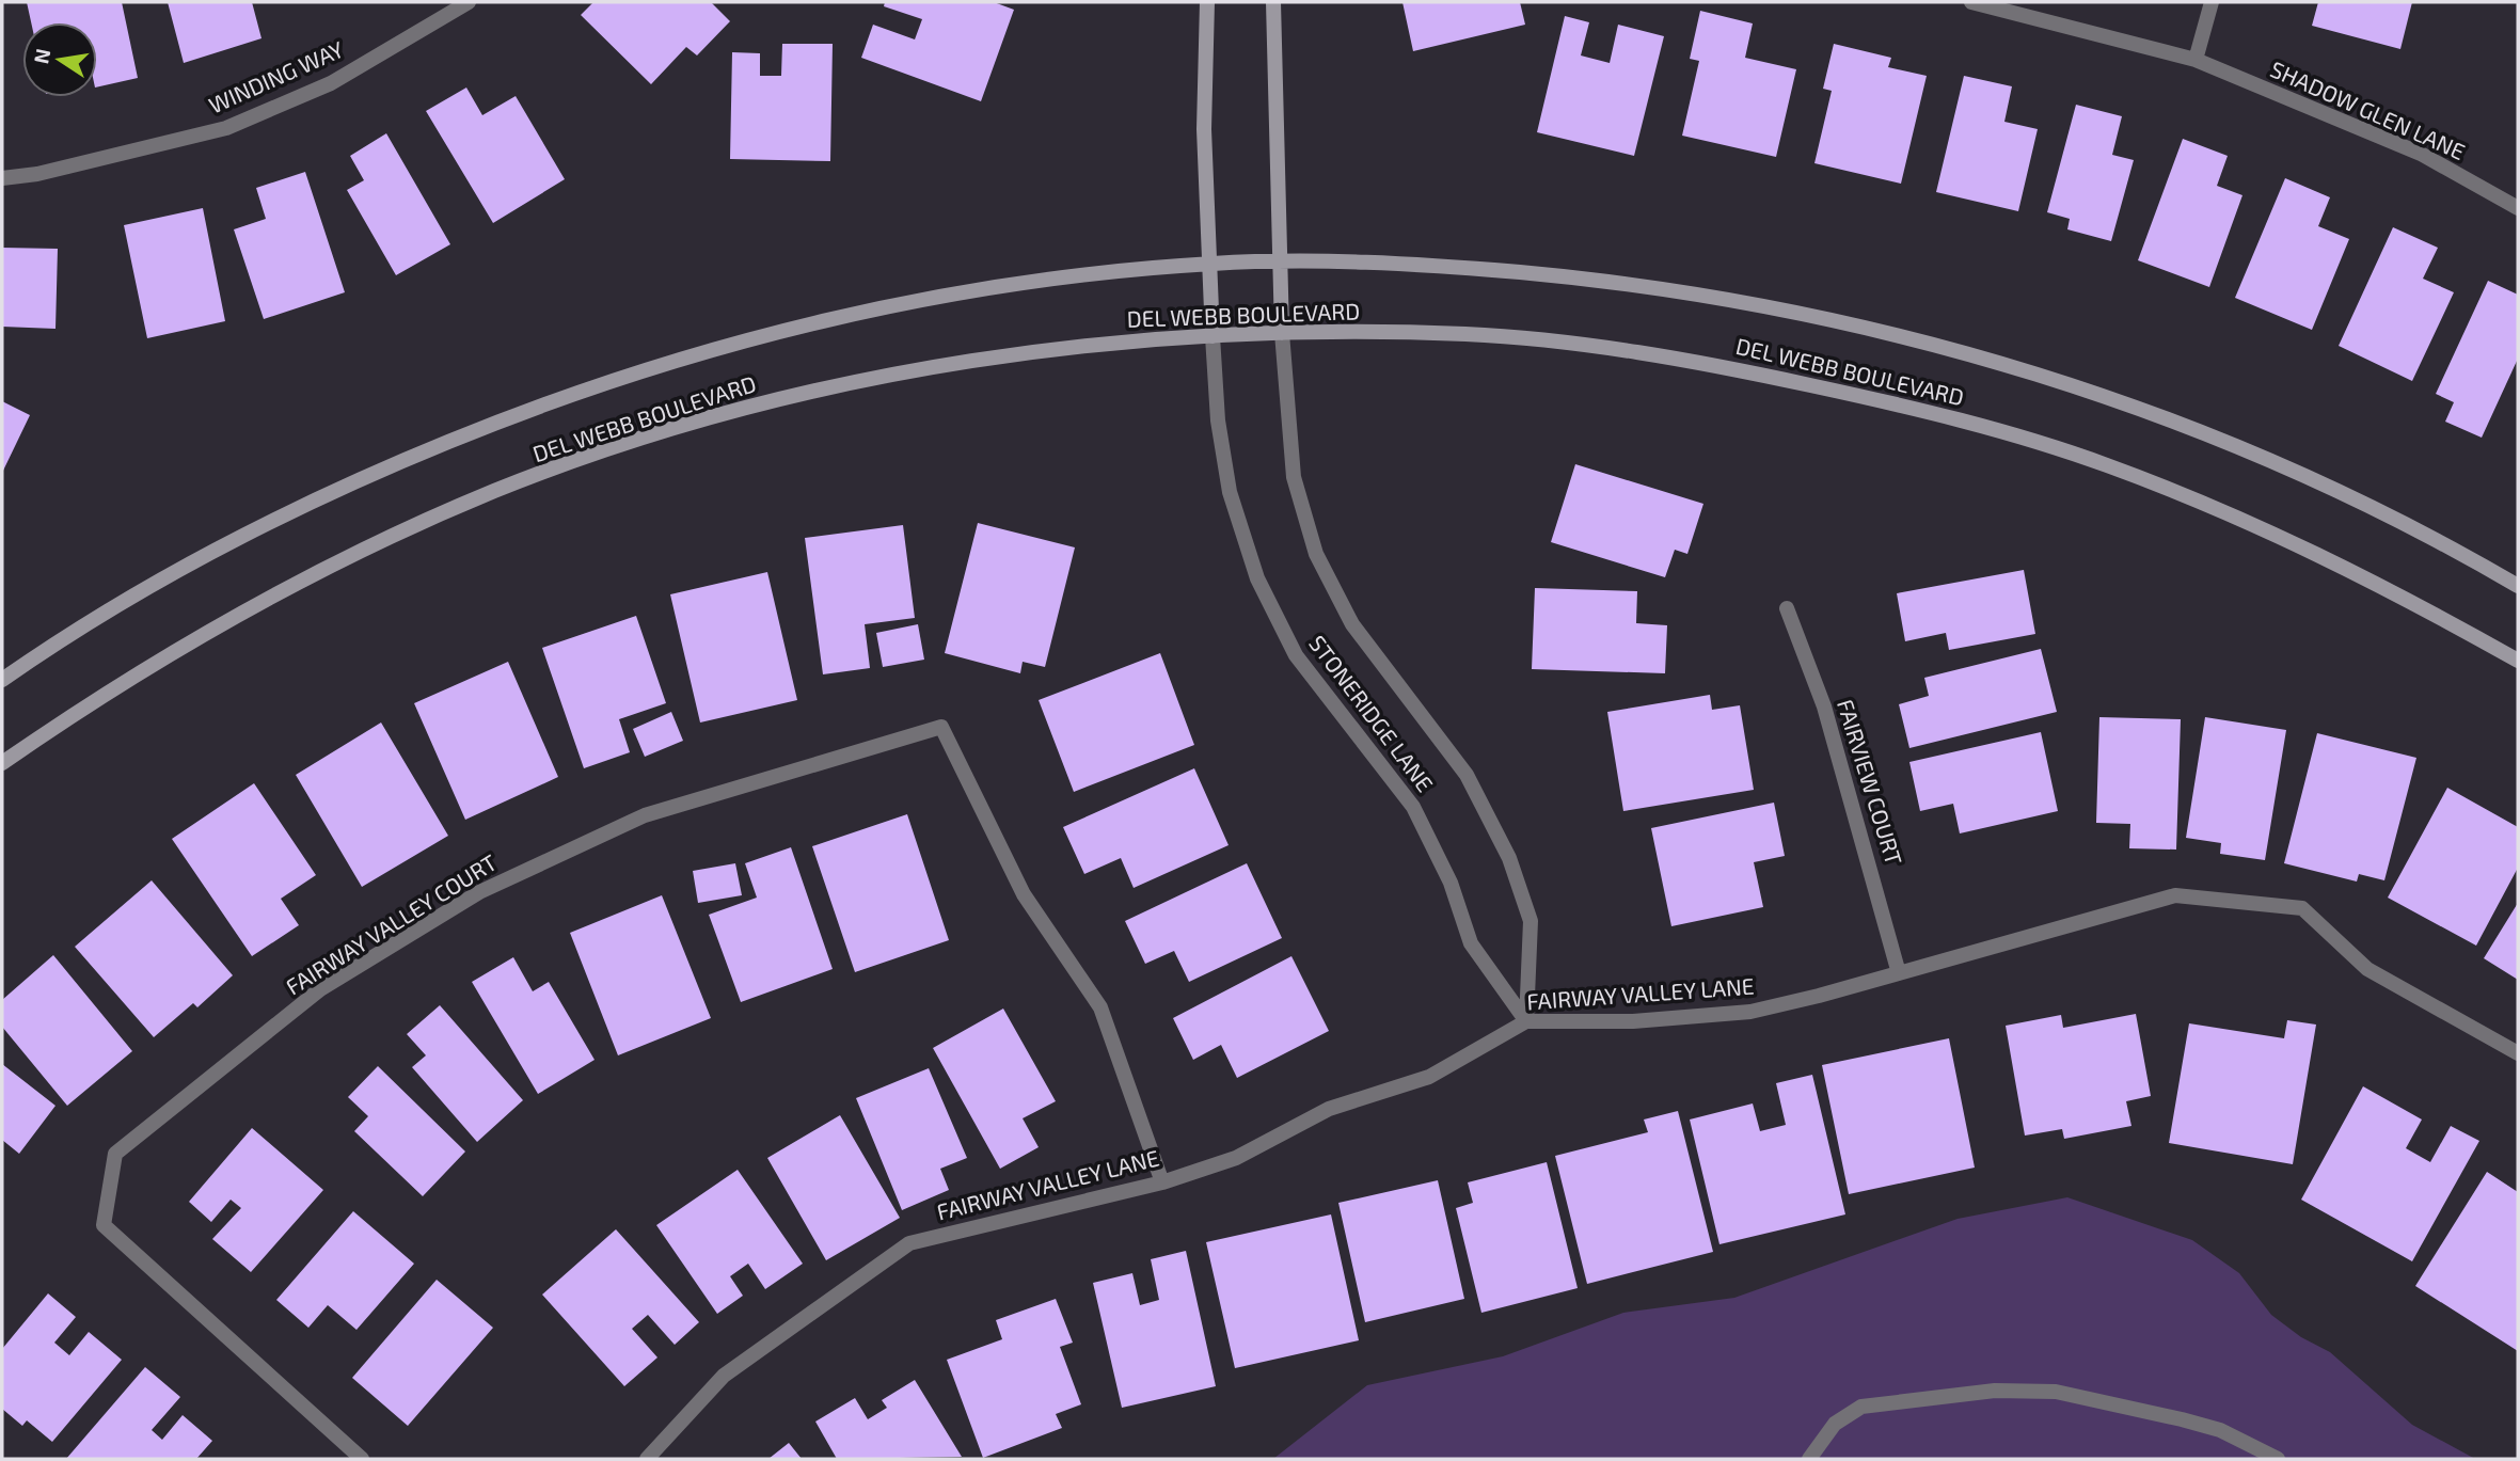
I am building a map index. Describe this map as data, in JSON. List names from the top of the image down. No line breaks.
{"streets":{"street":["WINDING WAY","SHADOW GLEN LANE","DEL WEBB BOULEVARD","STONERIDGE LANE","FAIRVIEW COURT","FAIRWAY VALLEY COURT","FAIRWAY VALLEY LANE"]},"crossings":[["DEL WEBB BOULEVARD","STONERIDGE LANE"],["STONERIDGE LANE","FAIRWAY VALLEY LANE"],["FAIRVIEW COURT","FAIRWAY VALLEY LANE"],["FAIRWAY VALLEY COURT","FAIRWAY VALLEY LANE"]],"north":"left"}
